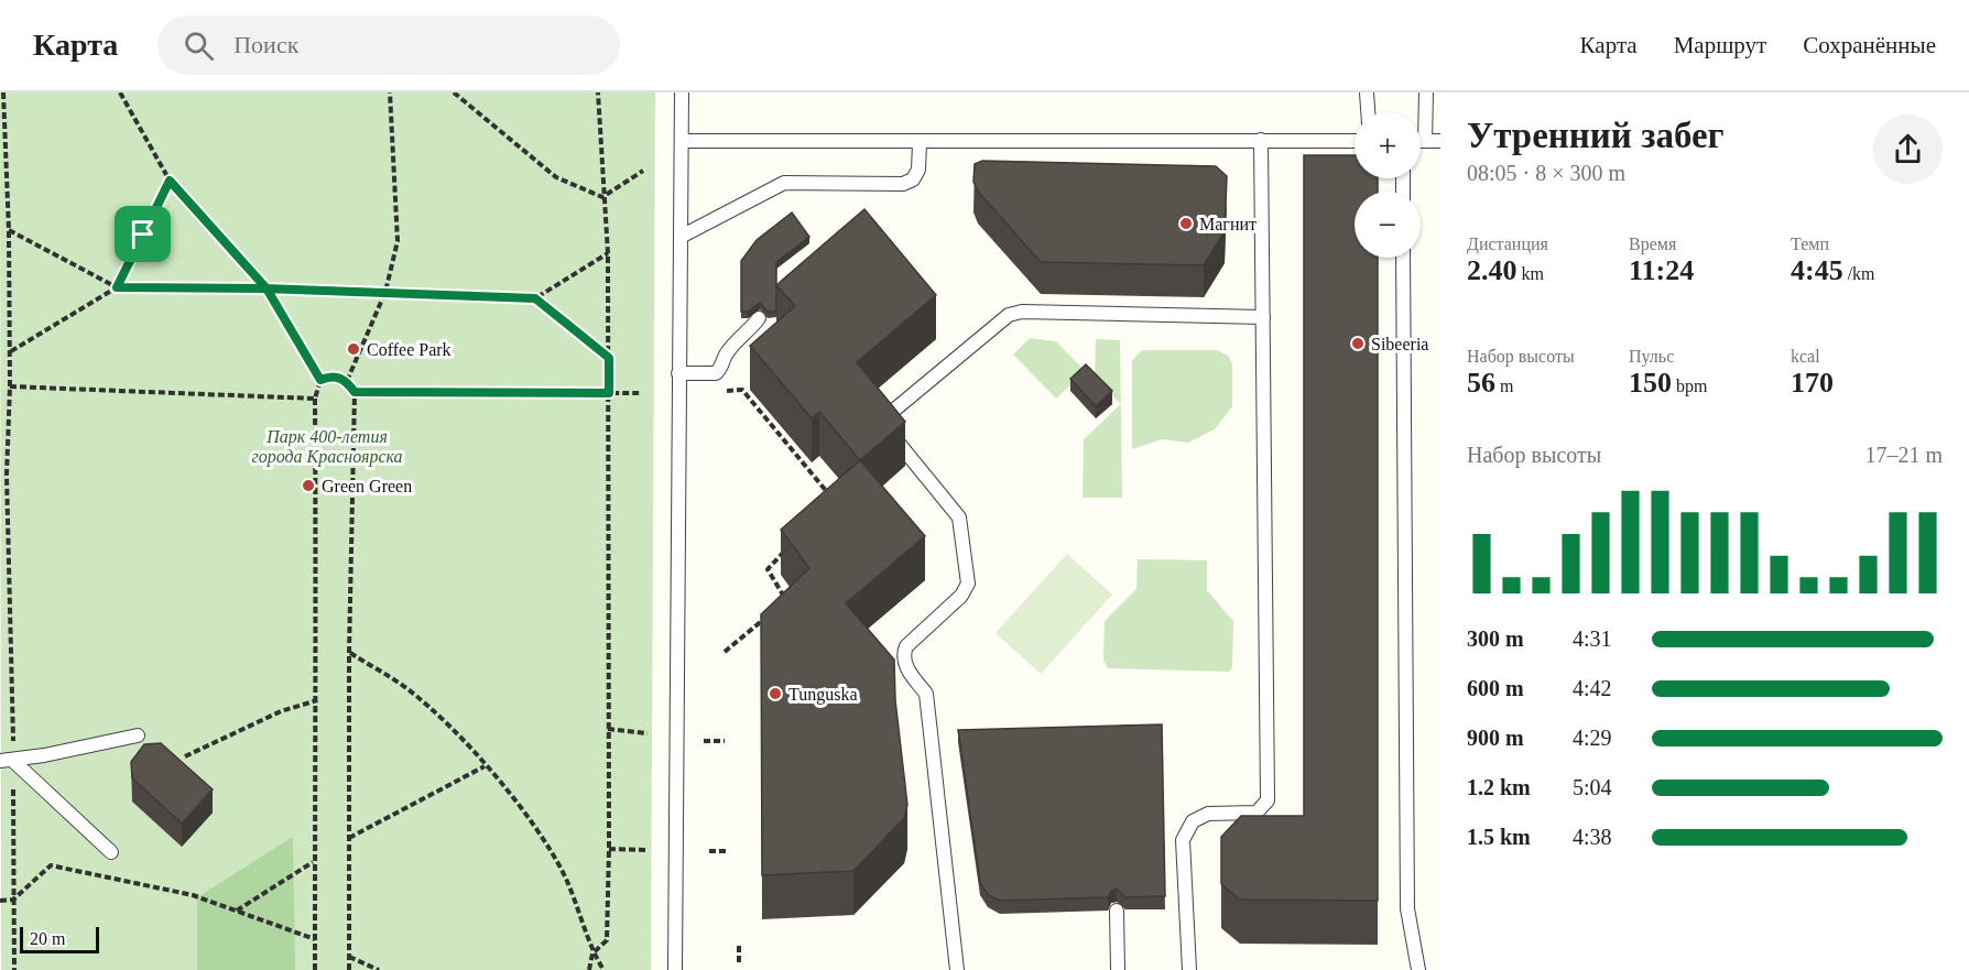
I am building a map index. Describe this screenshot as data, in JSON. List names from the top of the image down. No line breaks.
{"parks":["Парк 400-летия города Красноярска"],"places":["Магнит","Sibeeria","Coffee Park","Green Green","Tunguska"],"scale_bar":"20 m","page":{"header":"Карта","search":"Поиск","nav":["Карта","Маршрут","Сохранённые"],"heading":["Утренний забег","08:05 · 8 × 300 m"],"map_buttons":["+","−"],"stats":[["Дистанция","2.40 km"],["Время","11:24"],["Темп","4:45 /km"],["Набор высоты","56 m"],["Пульс","150 bpm"],["kcal","170"]],"chart":["Набор высоты","17–21 m"],"list":[{"name":"300 m","note":"4:31"},{"name":"600 m","note":"4:42"},{"name":"900 m","note":"4:29"},{"name":"1.2 km","note":"5:04"},{"name":"1.5 km","note":"4:38"}],"scale":"20 m"}}
